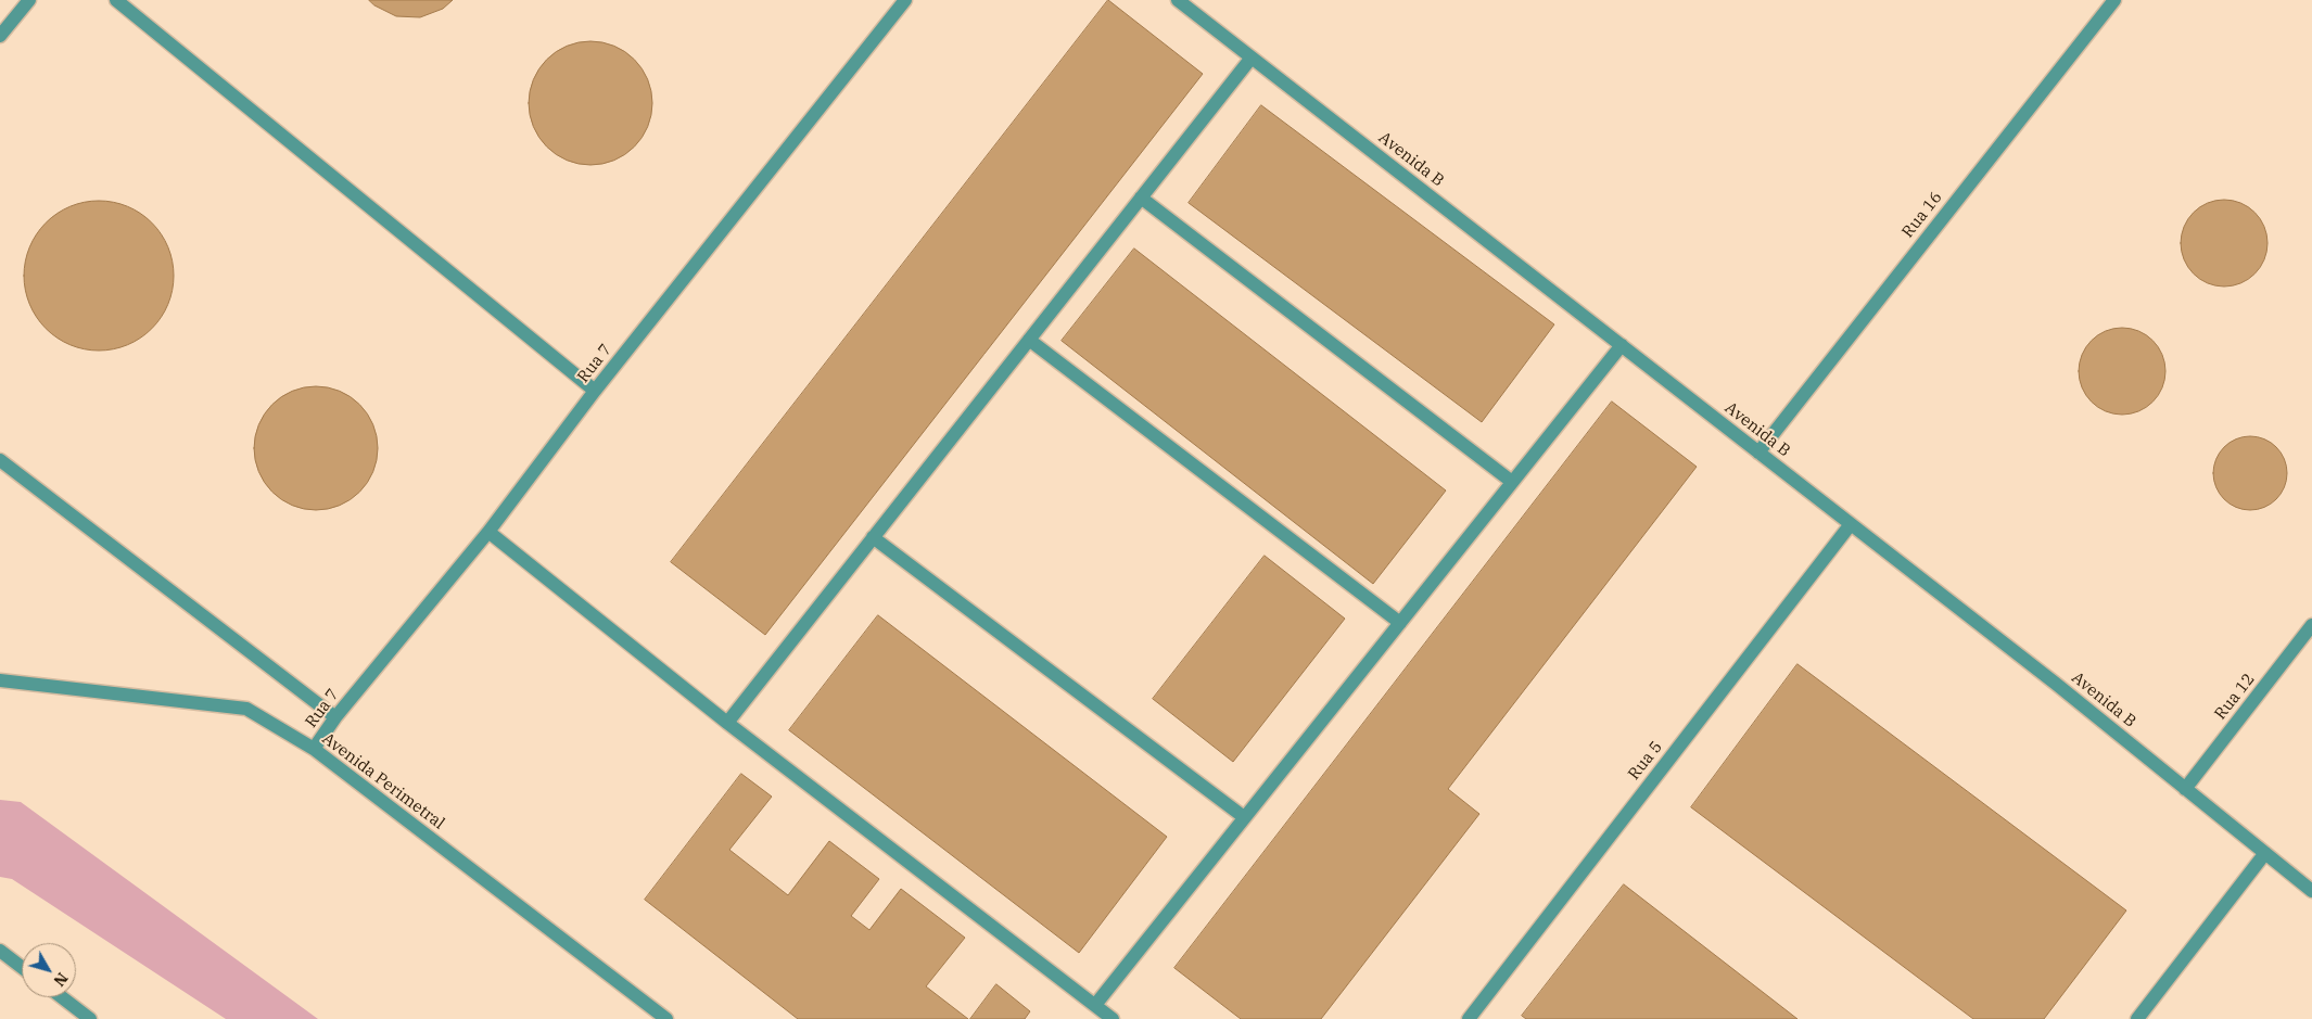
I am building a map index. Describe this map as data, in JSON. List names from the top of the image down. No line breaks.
{"streets":{"lane":["Avenida B","Rua 16","Rua 7","Rua 12","Rua 5","Avenida Perimetral"]},"crossings":[["Avenida B","Rua 16"],["Avenida B","Rua 12"],["Avenida B","Rua 5"],["Rua 7","Avenida Perimetral"]],"north":"bottom right"}
